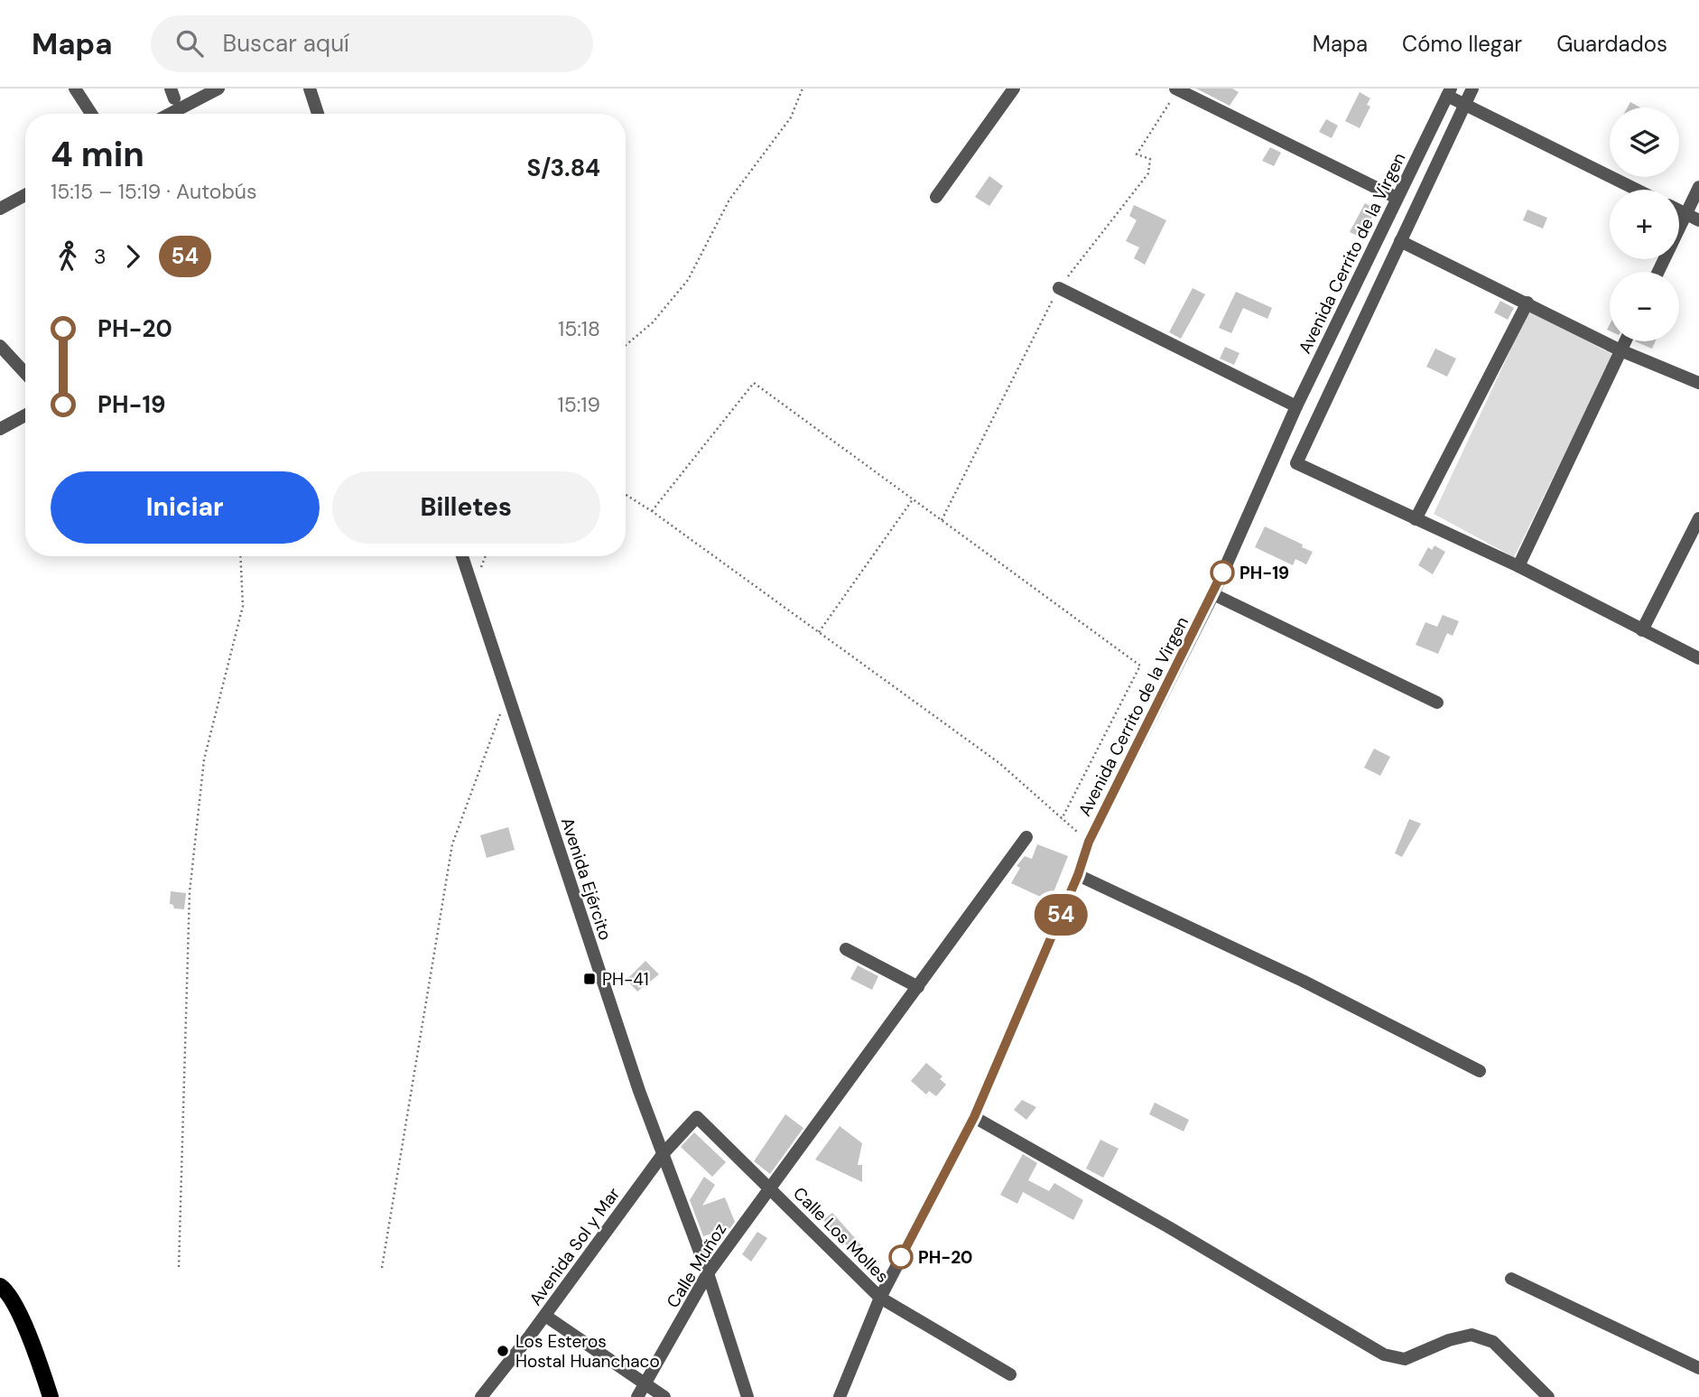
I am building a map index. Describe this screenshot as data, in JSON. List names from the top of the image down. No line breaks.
{"streets":{"street":["Avenida Cerrito de la Virgen","Avenida Ejército","Calle Los Molles","Avenida Sol y Mar","Calle Muñoz"]},"crossings":[["Avenida Cerrito de la Virgen","Calle Los Molles"],["Avenida Ejército","Avenida Sol y Mar"],["Avenida Ejército","Calle Muñoz"],["Calle Los Molles","Avenida Sol y Mar"],["Calle Los Molles","Calle Muñoz"]],"places":{"other":["PH-19","PH-20","Los Esteros Hostal Huanchaco"],"transit":["PH-41"]},"lines":["bus line 54"],"page":{"header":"Mapa","search":"Buscar aquí","nav":["Mapa","Cómo llegar","Guardados"],"on_map":"54","map_buttons":["+","−"],"heading":["4 min","15:15 – 15:19 · Autobús","S/3.84"],"legs":["3","54"],"list":[{"name":"PH-20","value":"15:18"},{"name":"PH-19","value":"15:19"}],"buttons":["Iniciar","Billetes"]}}
